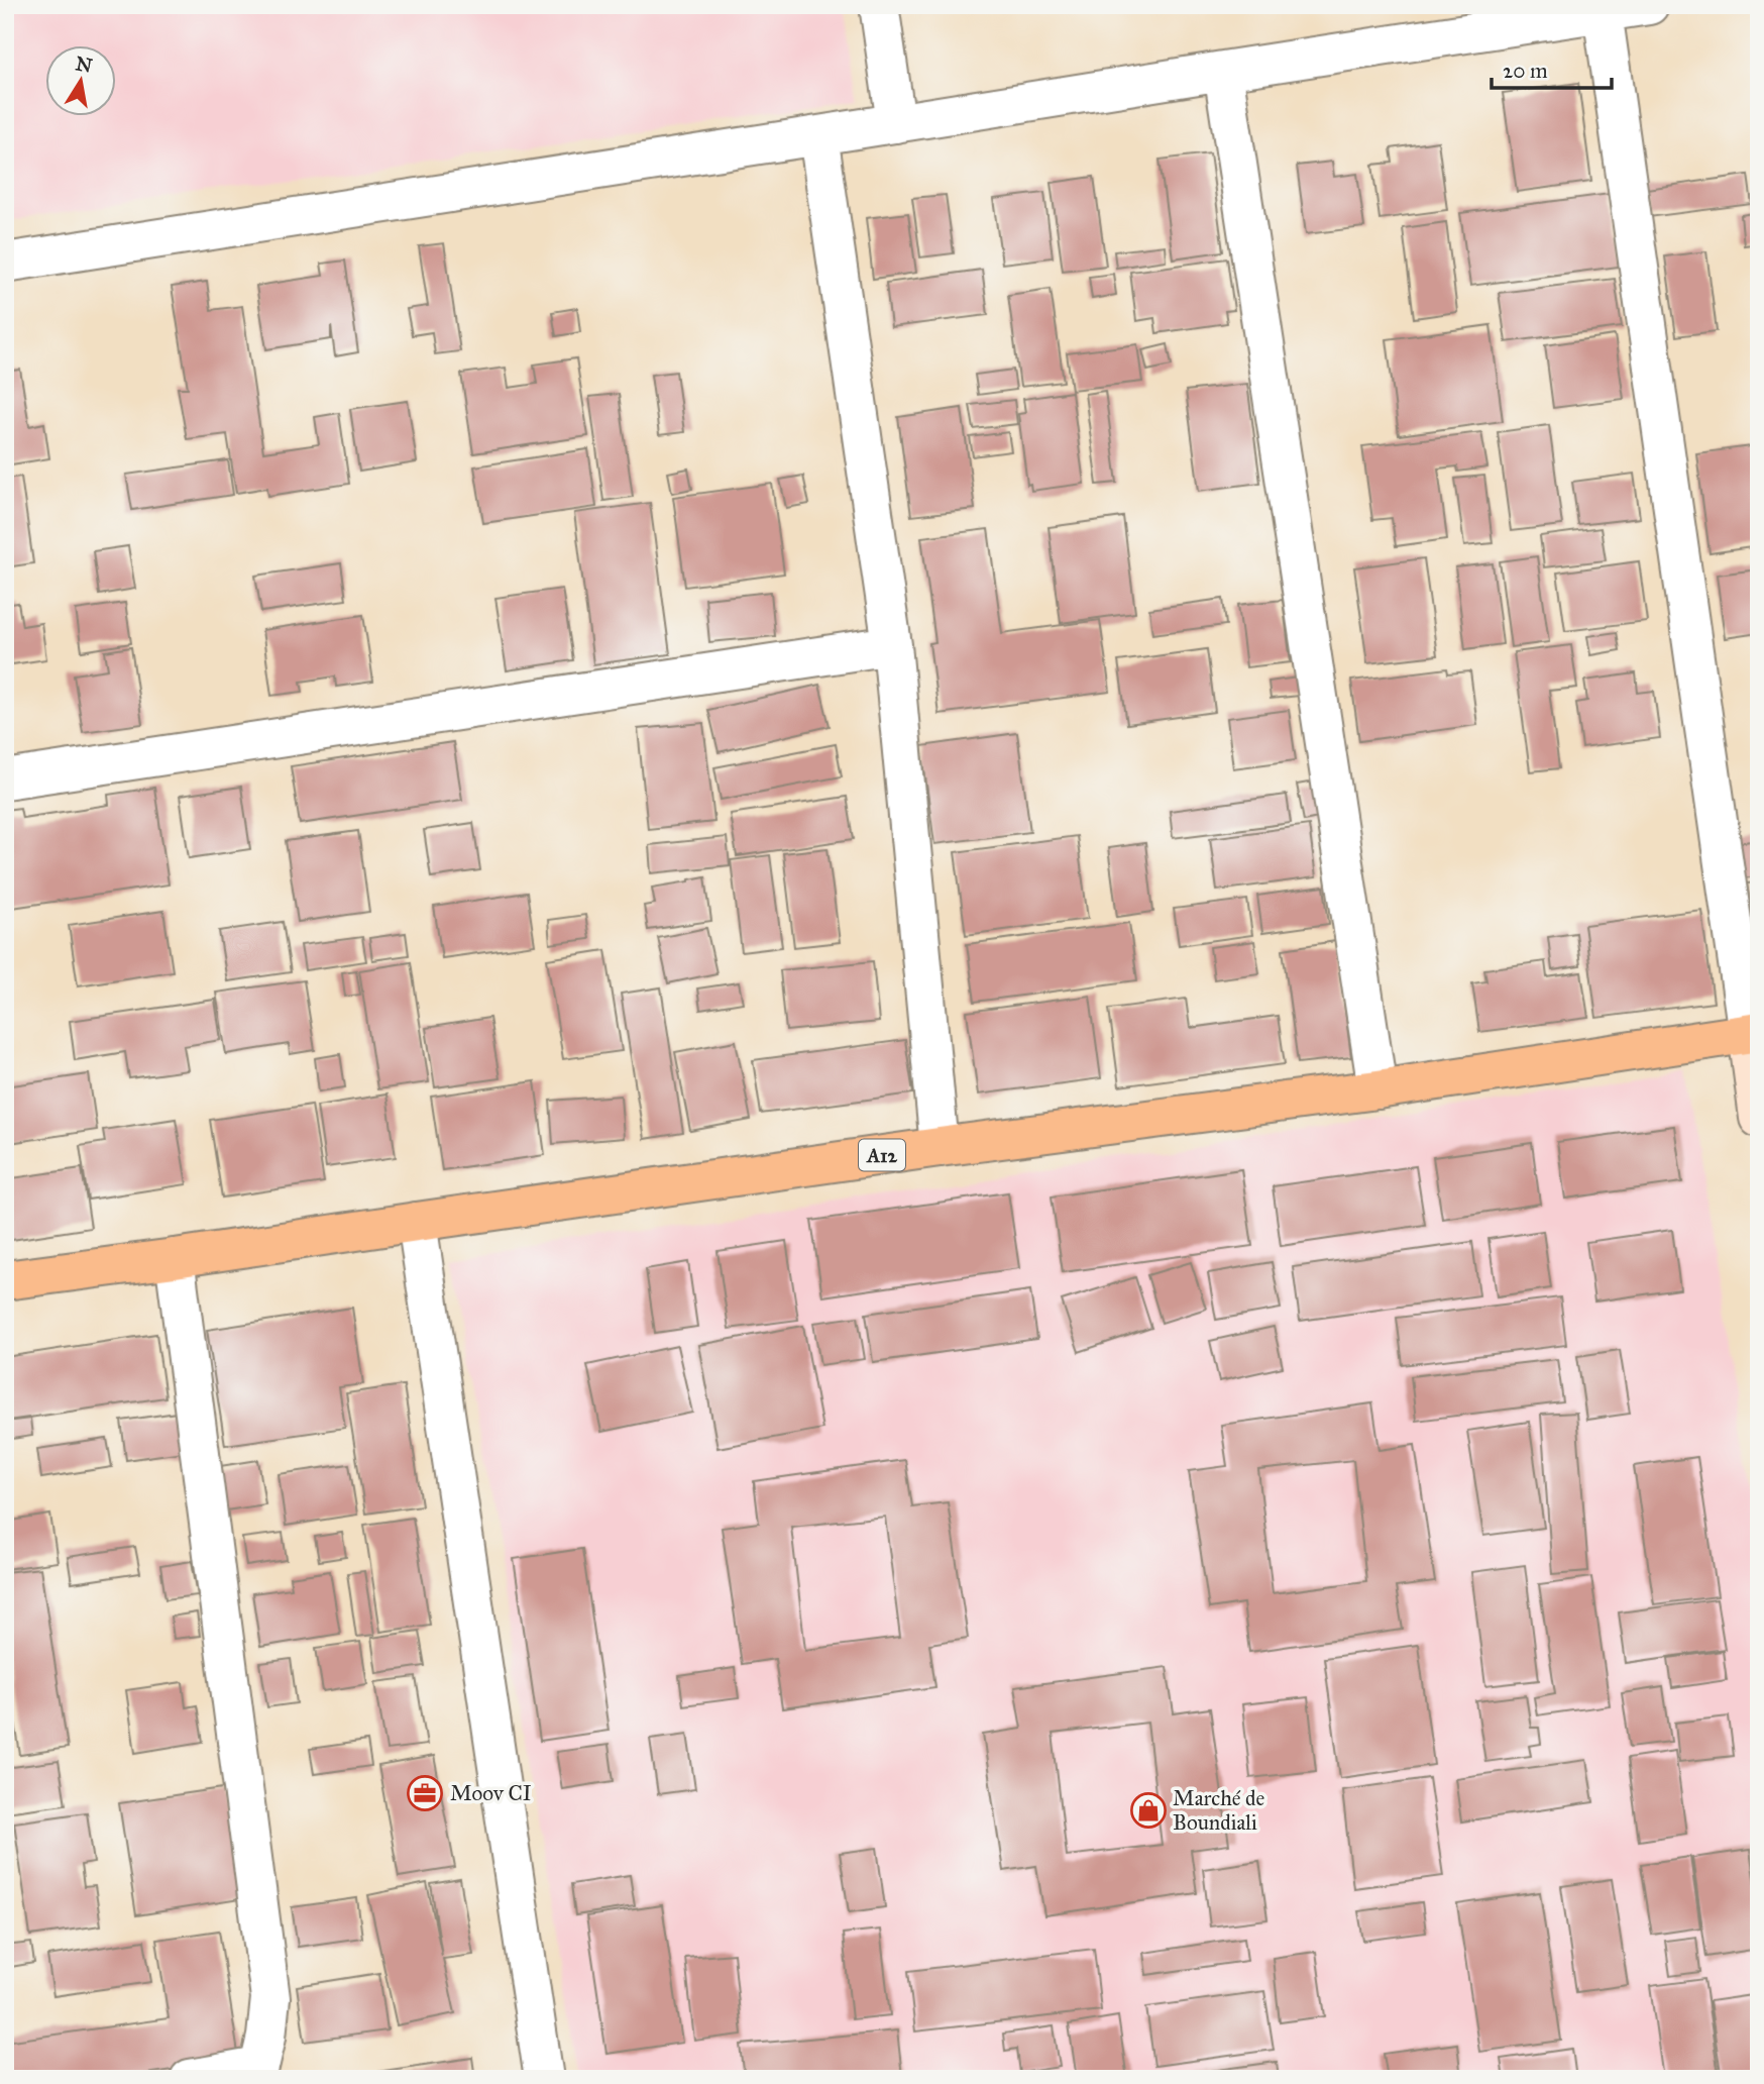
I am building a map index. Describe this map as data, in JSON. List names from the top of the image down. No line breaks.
{"streets":{"main road":["A12"]},"places":{"office":["Moov CI"],"shop":["Marché de Boundiali"]},"scale_bar":"20 m","north":"top"}
